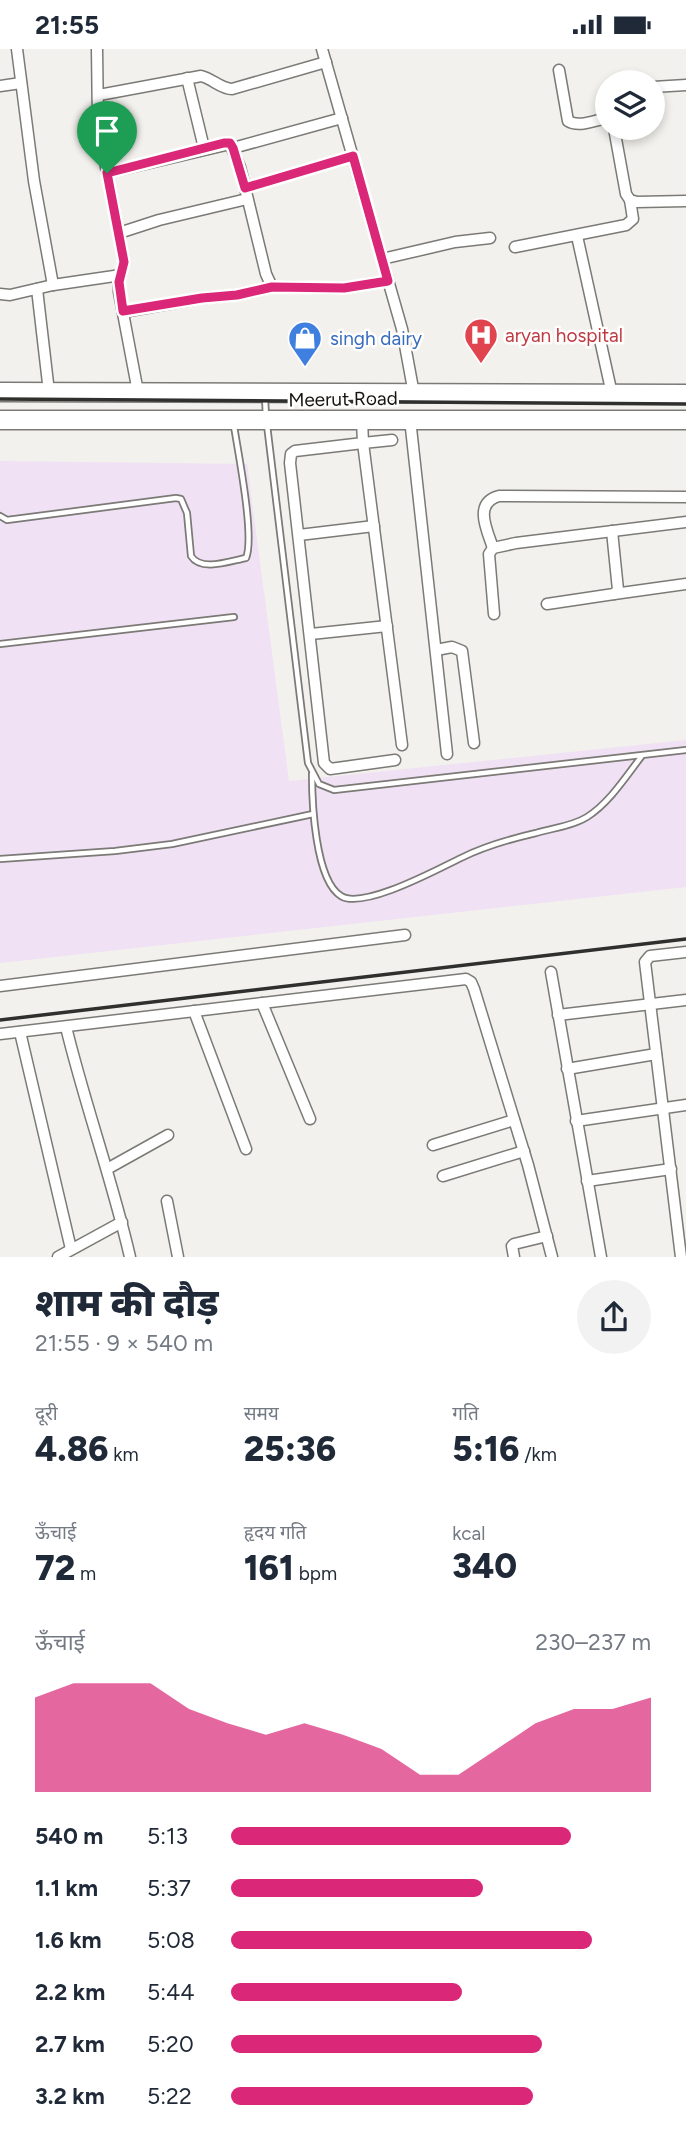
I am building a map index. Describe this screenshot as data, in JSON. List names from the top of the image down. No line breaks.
{"streets":{"highway":["Meerut Road"]},"places":{"hospital":["aryan hospital"],"shop":["singh dairy"]},"page":{"status":"21:55","heading":["शाम की दौड़","21:55 · 9 × 540 m"],"stats":[["दूरी","4.86 km"],["समय","25:36"],["गति","5:16 /km"],["ऊँचाई","72 m"],["हृदय गति","161 bpm"],["kcal","340"]],"chart":["ऊँचाई","230–237 m"],"list":[{"name":"540 m","note":"5:13"},{"name":"1.1 km","note":"5:37"},{"name":"1.6 km","note":"5:08"},{"name":"2.2 km","note":"5:44"},{"name":"2.7 km","note":"5:20"},{"name":"3.2 km","note":"5:22"}]}}
